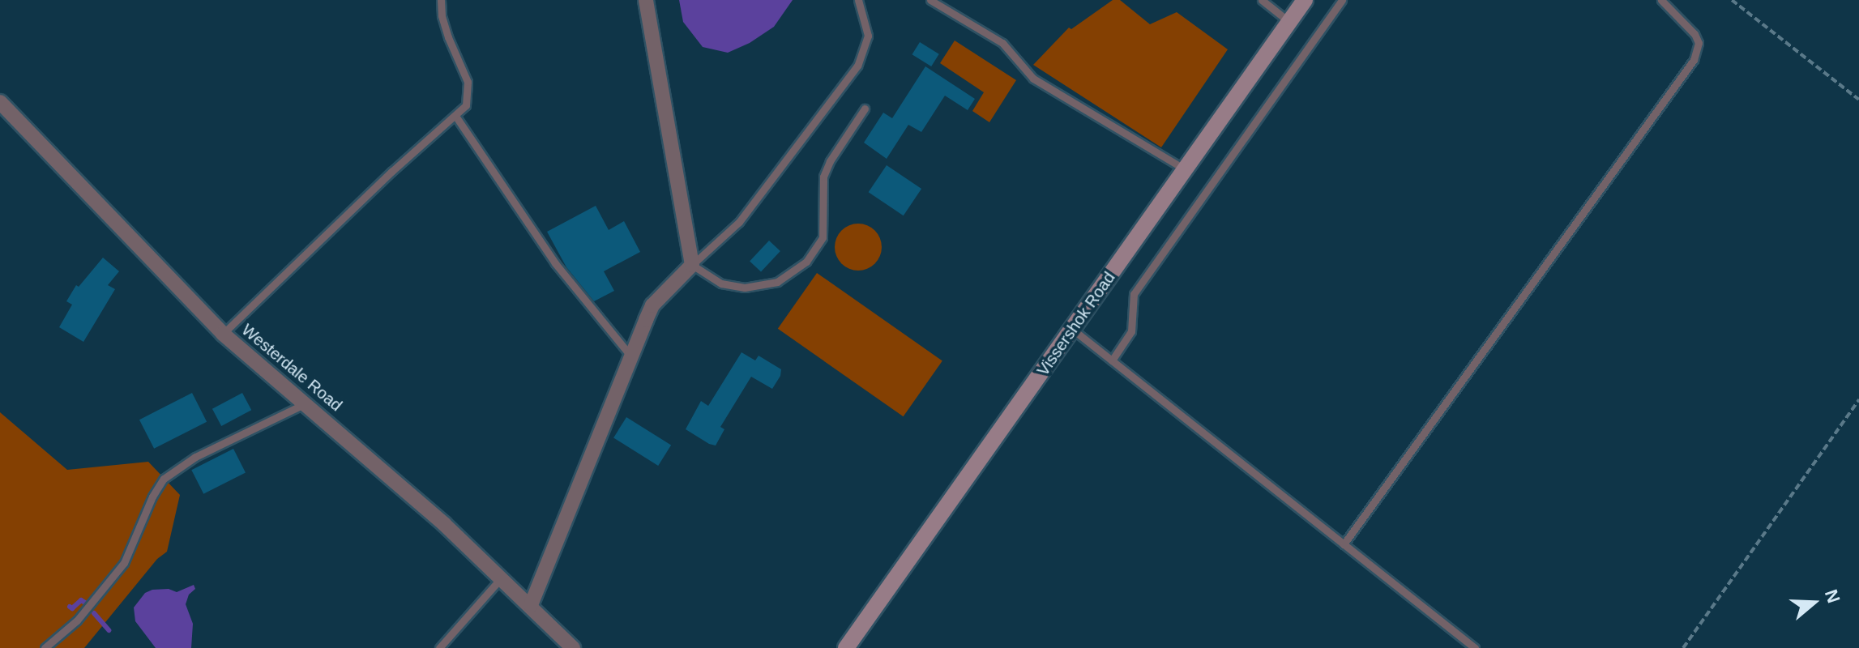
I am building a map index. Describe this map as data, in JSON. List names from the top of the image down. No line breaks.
{"streets":{"main road":["Vissershok Road"],"street":["Westerdale Road"]},"north":"right"}
